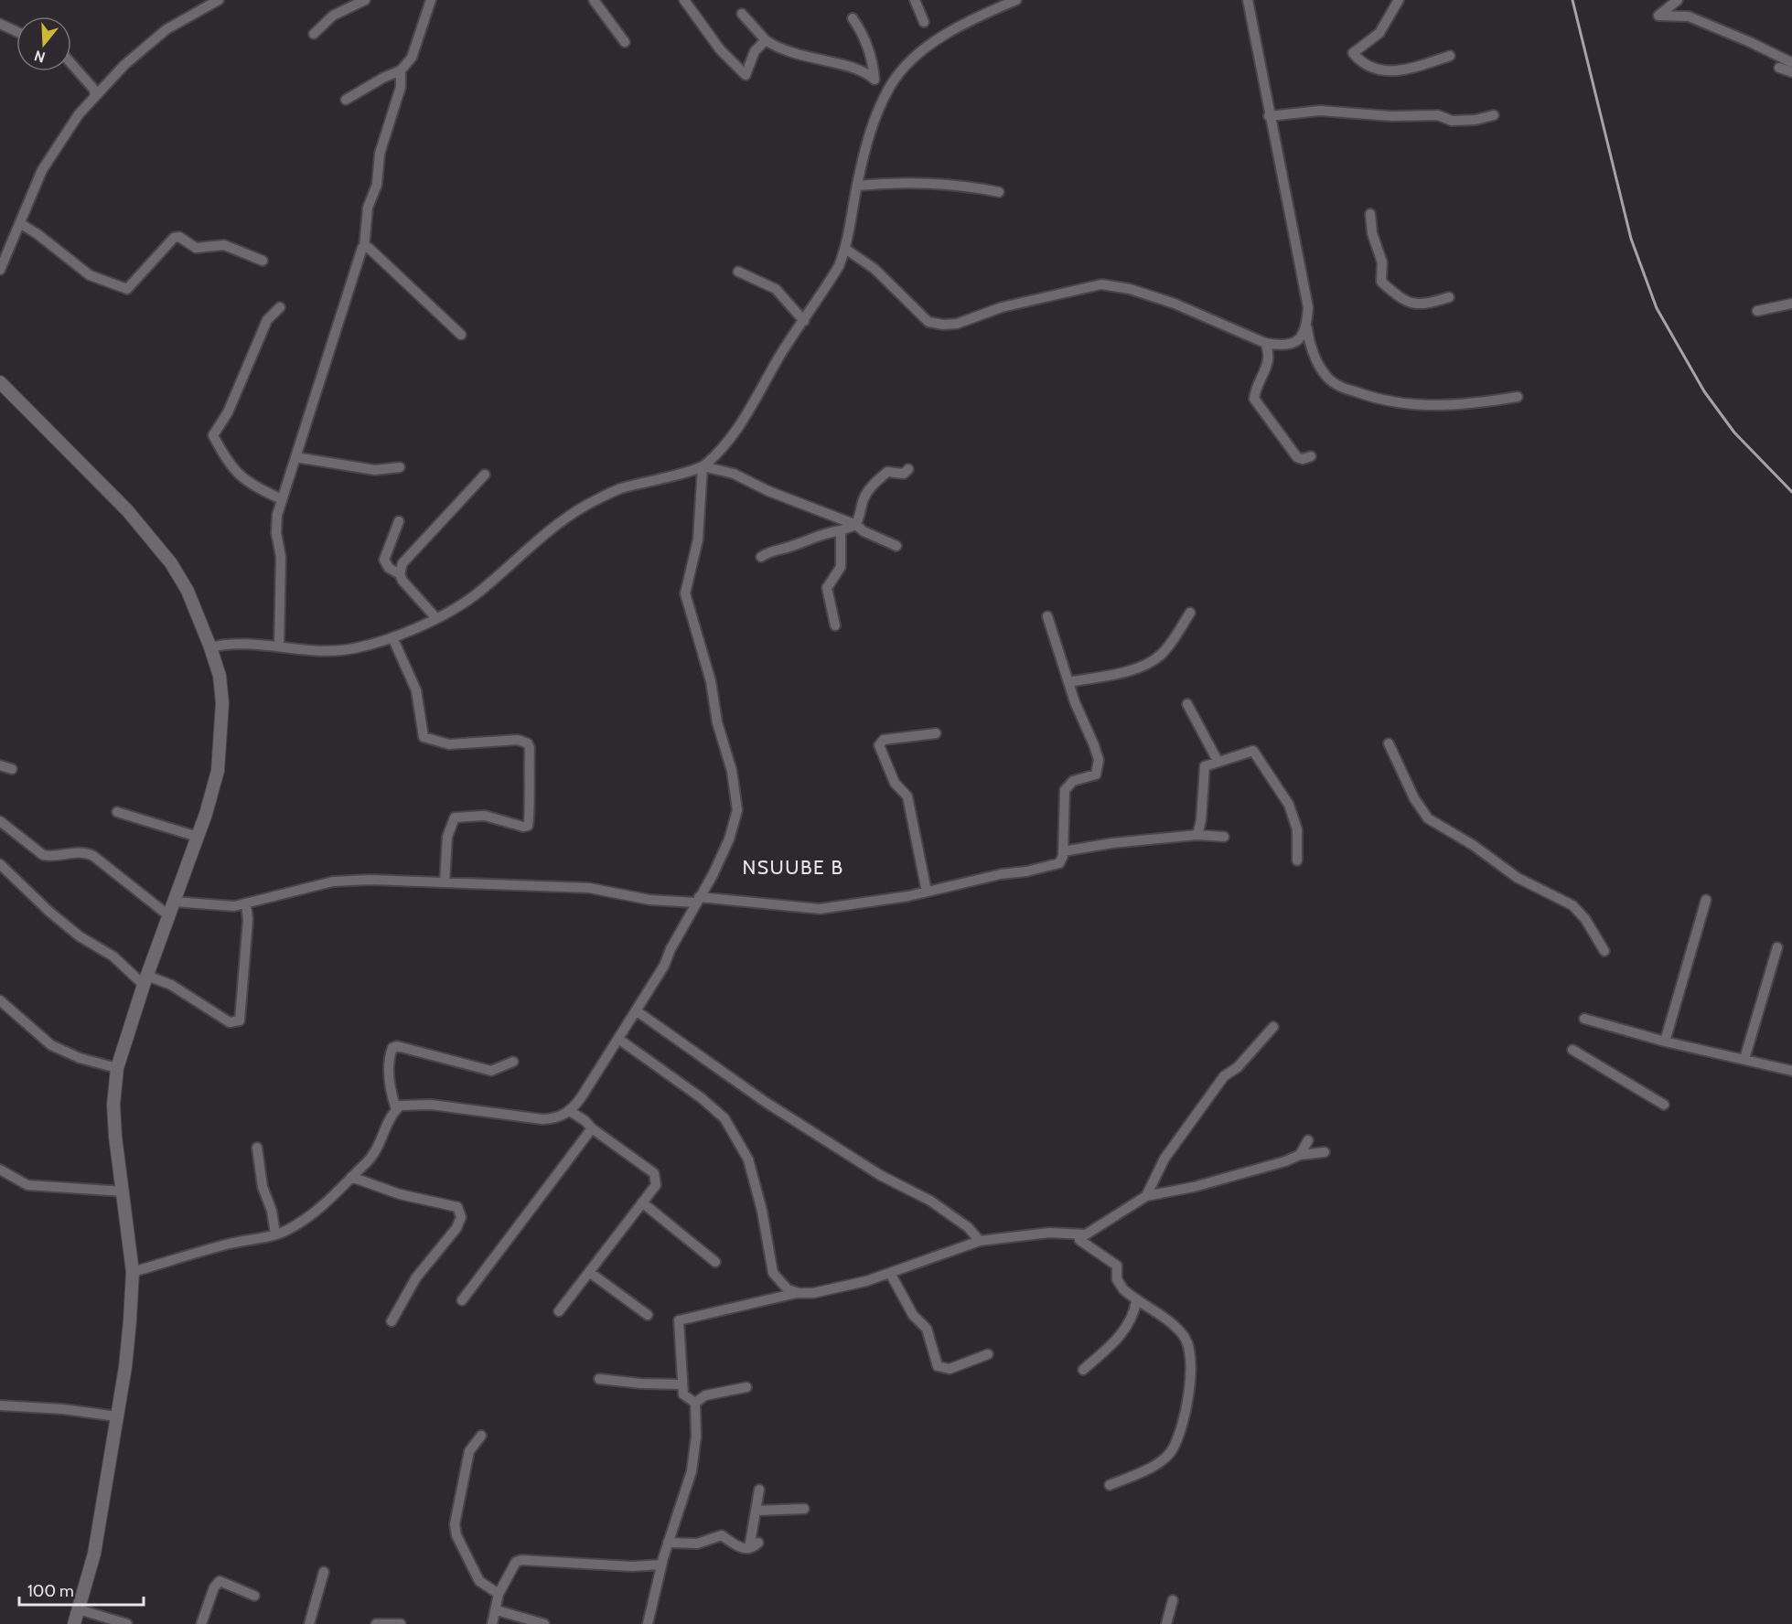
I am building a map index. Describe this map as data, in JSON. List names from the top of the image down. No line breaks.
{"districts":["NSUUBE B"],"scale_bar":"100 m","north":"bottom"}
